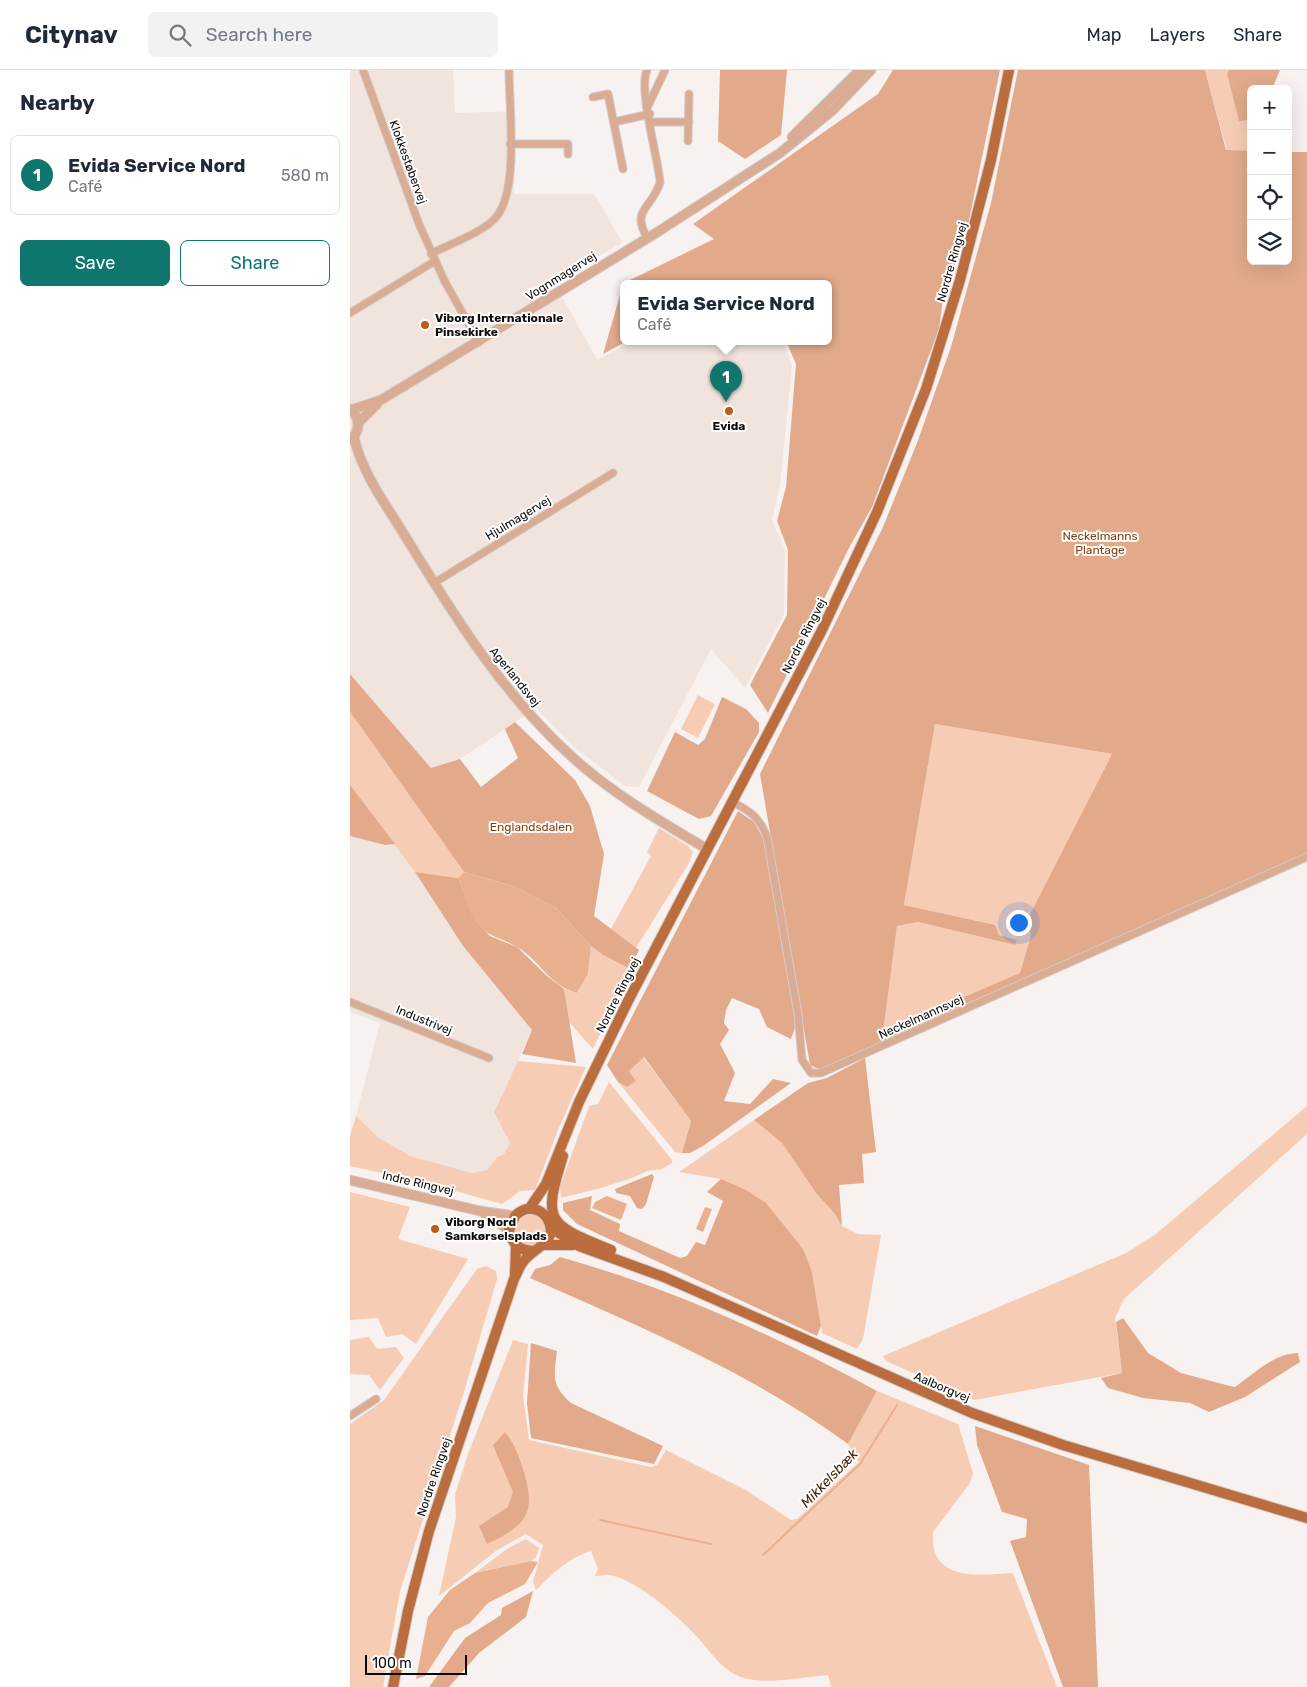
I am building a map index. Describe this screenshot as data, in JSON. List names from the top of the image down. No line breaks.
{"streets":{"main road":["Nordre Ringvej","Aalborgvej"],"street":["Klokkestøbervej","Vognmagervej","Hjulmagervej","Agerlandsvej","Neckelmannsvej","Industrivej","Indre Ringvej"]},"crossings":[["Klokkestøbervej","Vognmagervej"],["Nordre Ringvej","Agerlandsvej"],["Nordre Ringvej","Neckelmannsvej"],["Nordre Ringvej","Indre Ringvej"],["Nordre Ringvej","Aalborgvej"],["Hjulmagervej","Agerlandsvej"],["Indre Ringvej","Aalborgvej"]],"water":["Mikkelsbæk"],"parks":["Neckelmanns Plantage","Englandsdalen"],"places":["Viborg Internationale Pinsekirke","Evida","Viborg Nord Samkørselsplads"],"scale_bar":"100 m","page":{"header":"Citynav","search":"Search here","nav":["Map","Layers","Share"],"heading":"Nearby","map_buttons":["+","−"],"list":[{"mark":"1","name":"Evida Service Nord","note":"Café","value":"580 m"}],"buttons":["Save","Share"],"popup":["Evida Service Nord","Café"],"pins":"1","scale":"100 m"}}
